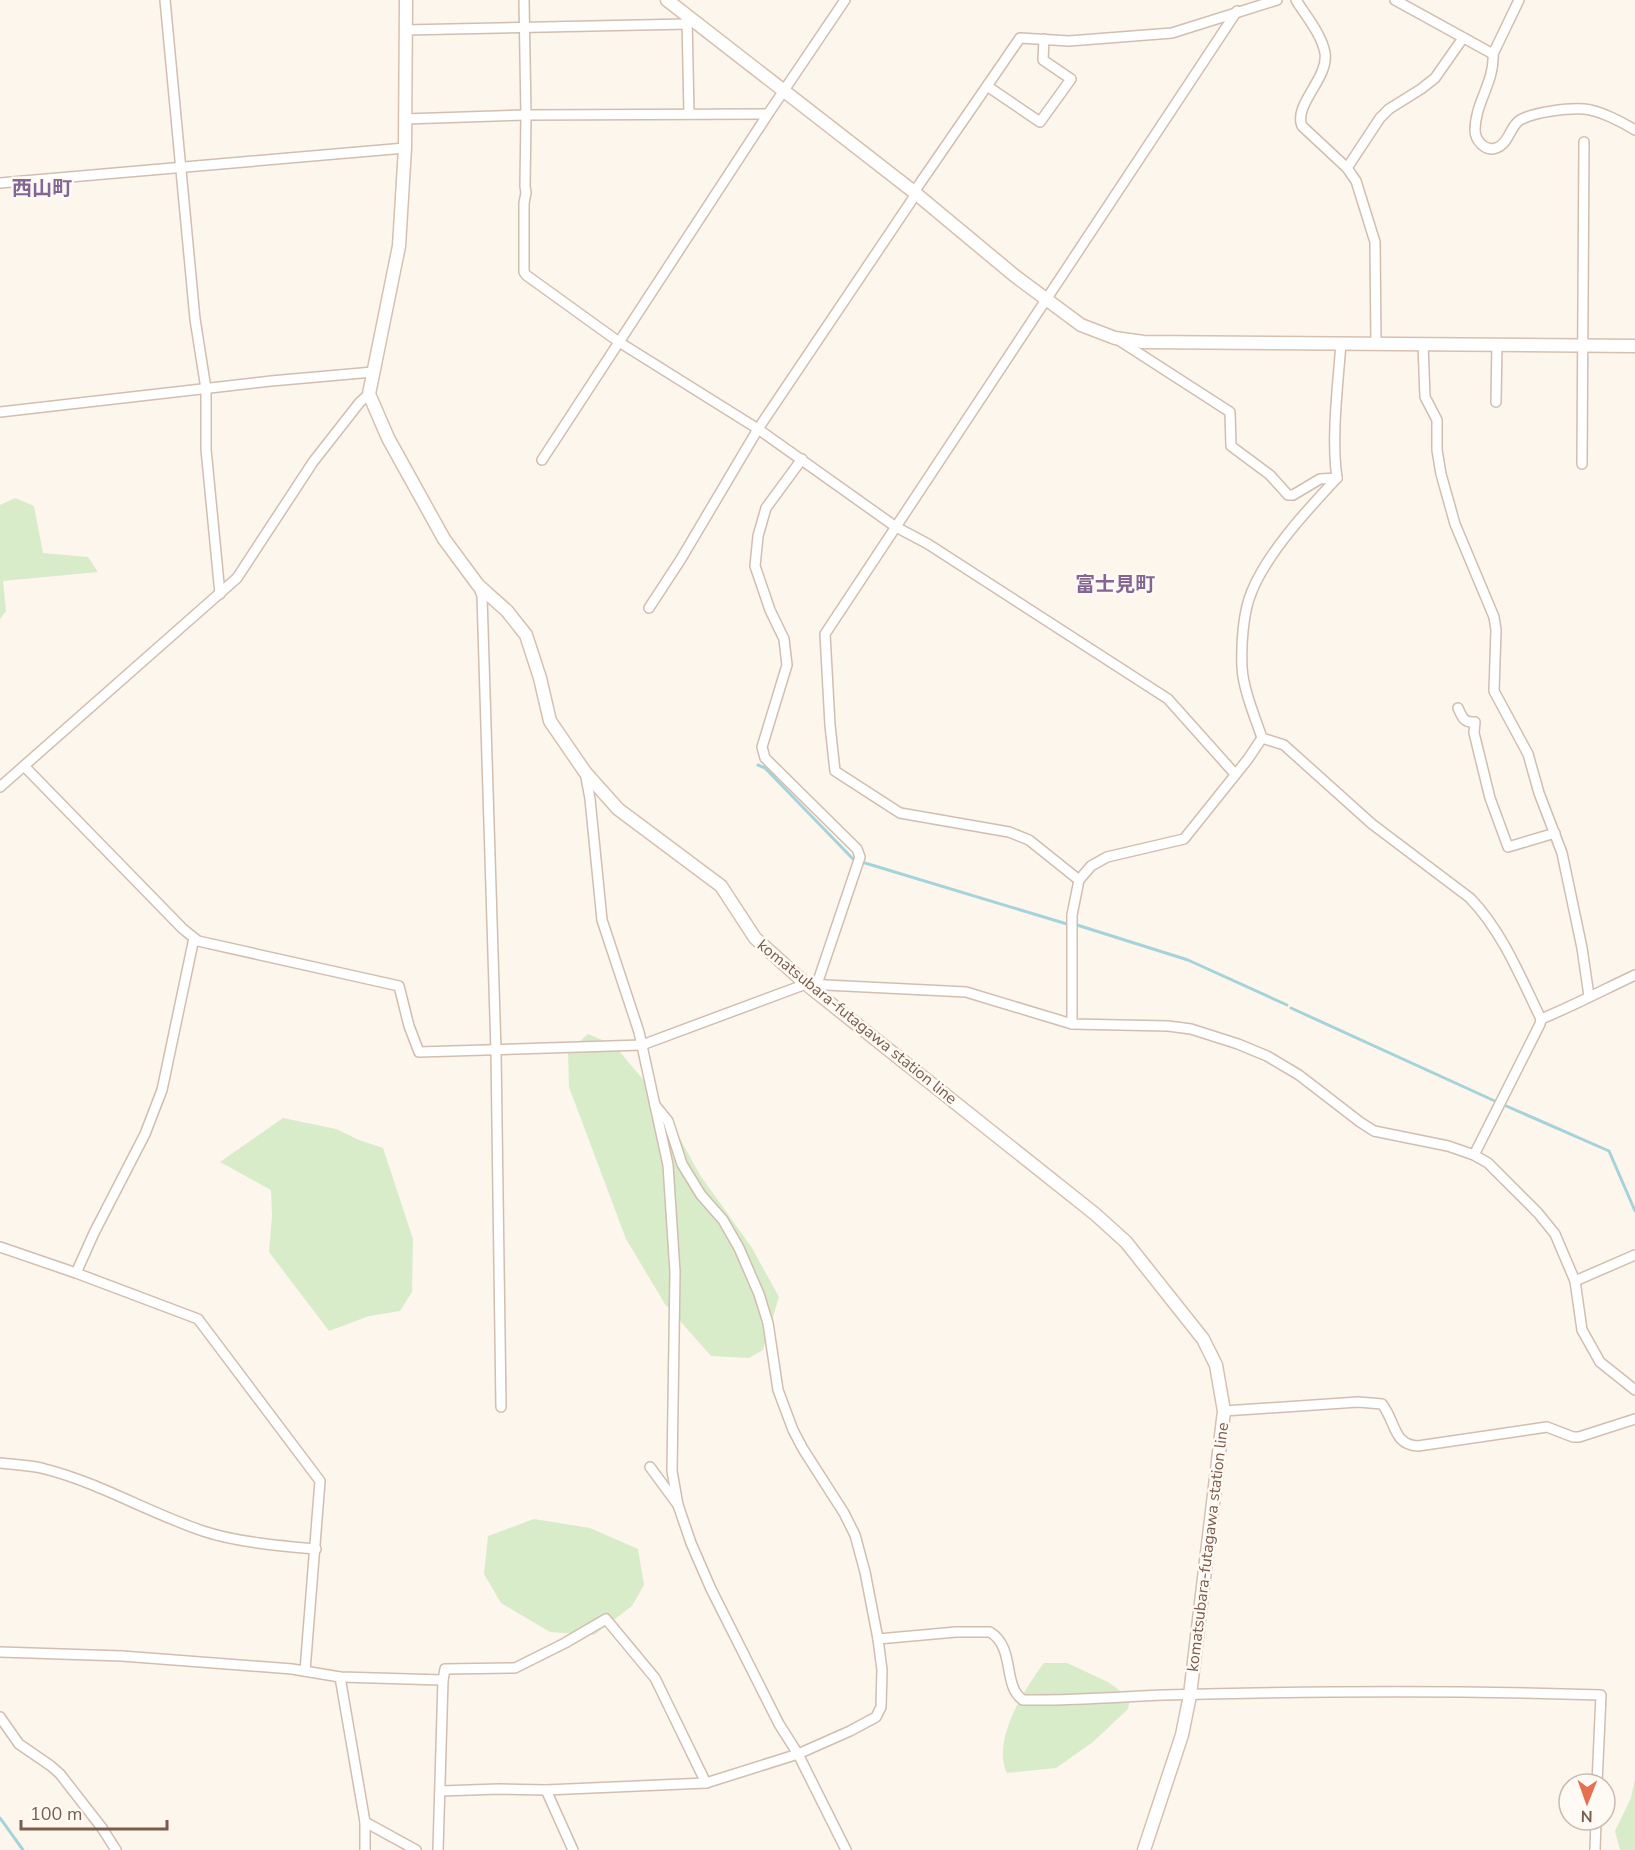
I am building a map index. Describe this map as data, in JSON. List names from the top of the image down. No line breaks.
{"streets":{"main road":["komatsubara-futagawa station line"]},"districts":["西山町","富士見町"],"scale_bar":"100 m","north":"bottom"}
